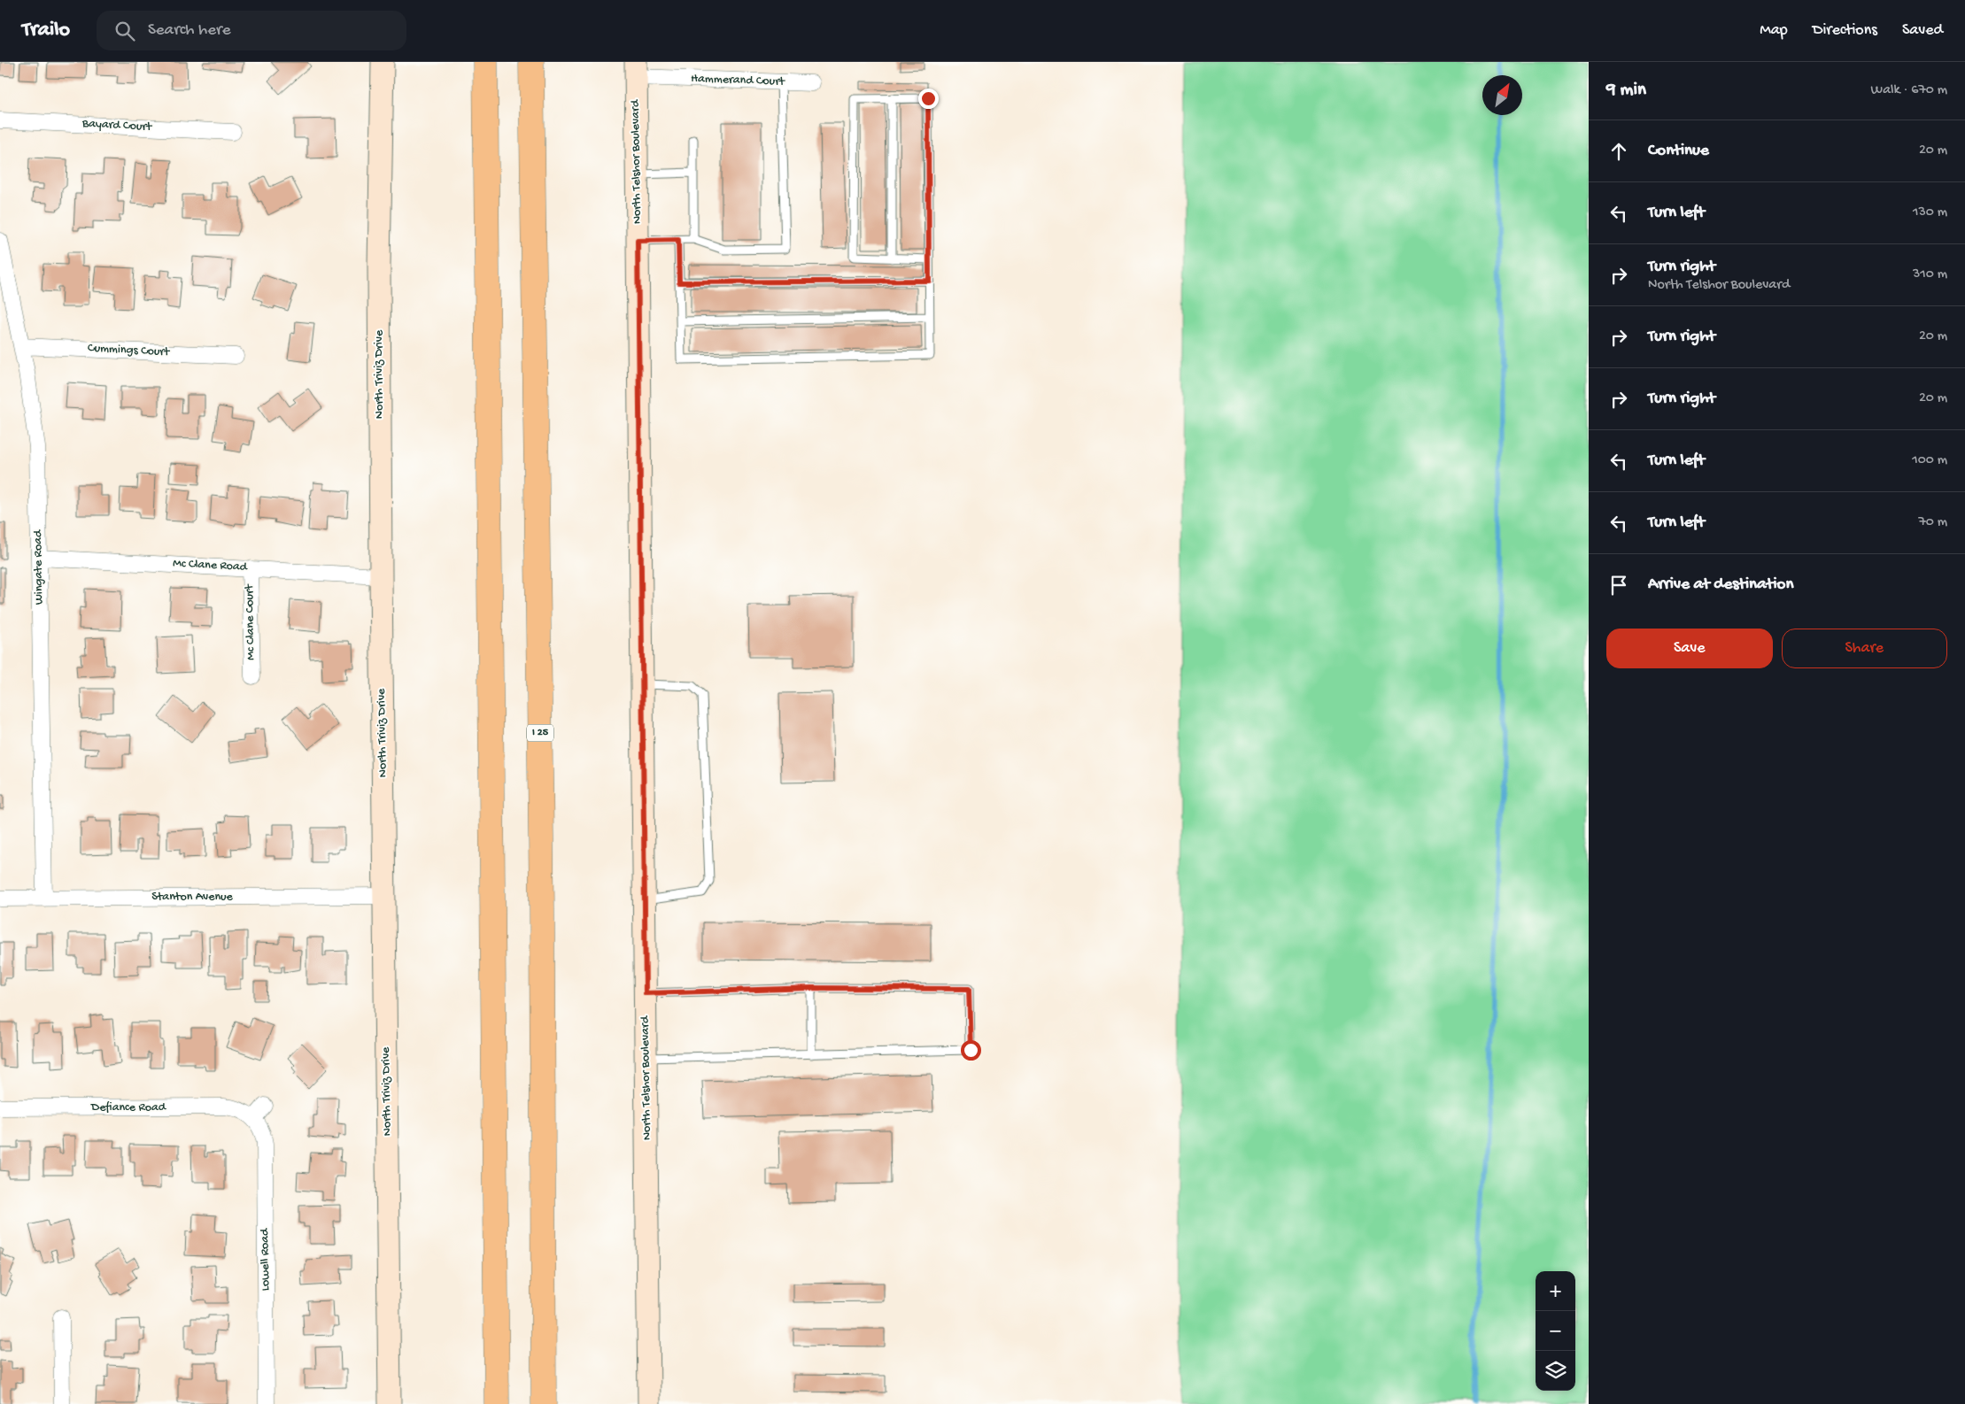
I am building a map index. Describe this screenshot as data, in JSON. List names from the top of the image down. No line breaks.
{"streets":{"highway":["I 25"],"street":["Hammerand Court","Bayard Court","North Telshor Boulevard","Cummings Court","North Triviz Drive","Mc Clane Road","Wingate Road","Mc Clane Court","Stanton Avenue","Defiance Road","Lowell Road"]},"crossings":[["Hammerand Court","North Telshor Boulevard"],["Cummings Court","Wingate Road"],["North Triviz Drive","Mc Clane Road"],["North Triviz Drive","Stanton Avenue"],["Mc Clane Road","Wingate Road"],["Mc Clane Road","Mc Clane Court"],["Wingate Road","Stanton Avenue"],["Defiance Road","Lowell Road"]],"north":"top right","page":{"header":"Trailo","search":"Search here","nav":["Map","Directions","Saved"],"heading":["9 min","Walk · 670 m"],"list":[["Continue","20 m"],["Turn left","130 m"],["Turn right","North Telshor Boulevard","310 m"],["Turn right","20 m"],["Turn right","20 m"],["Turn left","100 m"],["Turn left","70 m"],"Arrive at destination"],"buttons":["Save","Share"],"map_buttons":["+","−"]}}
